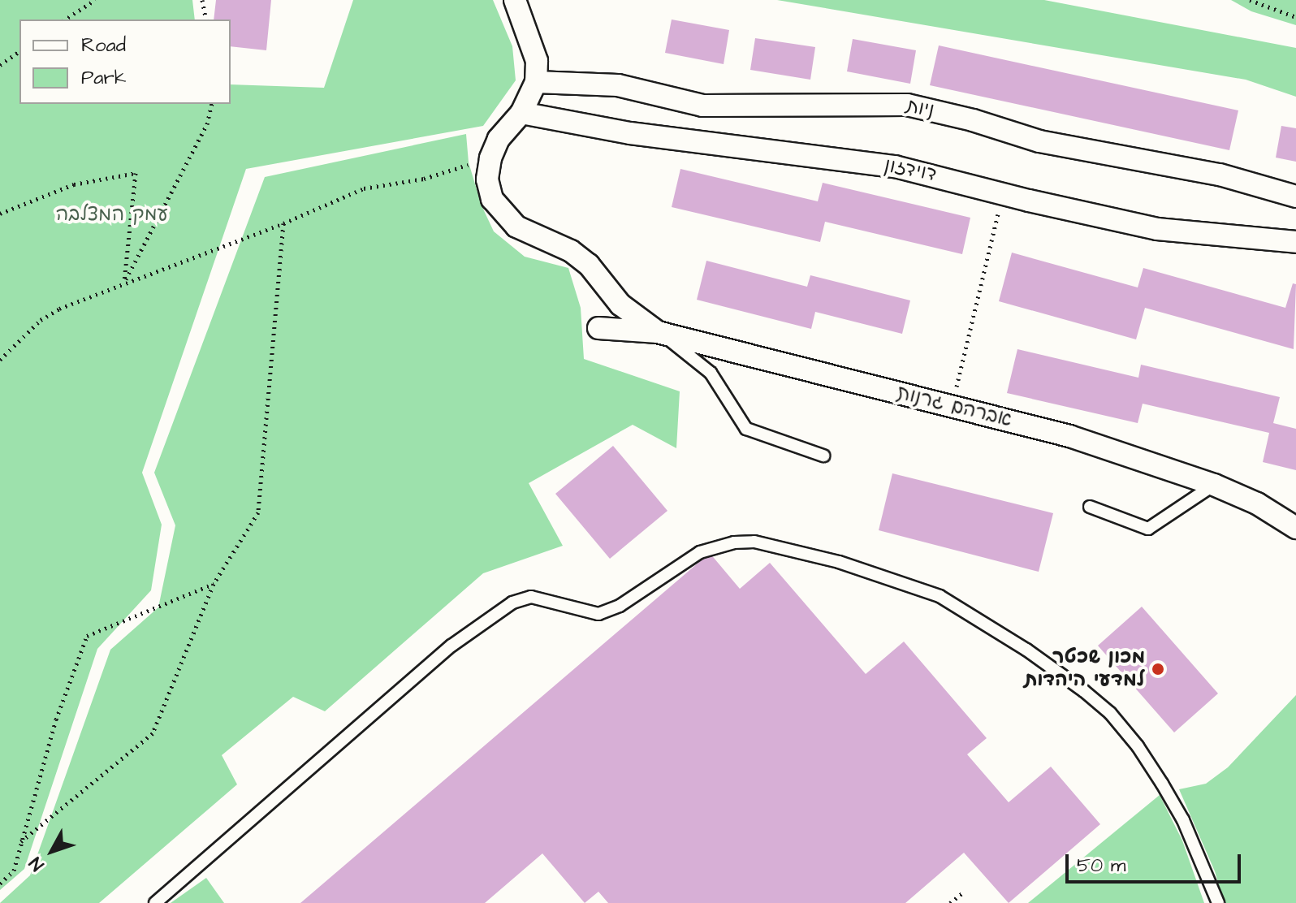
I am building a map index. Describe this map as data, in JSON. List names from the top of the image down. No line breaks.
{"streets":{"street":["ניות","דוידזון","אברהם גרנות"]},"parks":["עמק המצלבה"],"places":["מכון שכטר למדעי היהדות"],"legend":["Road","Park"],"scale_bar":"50 m","north":"bottom left"}
